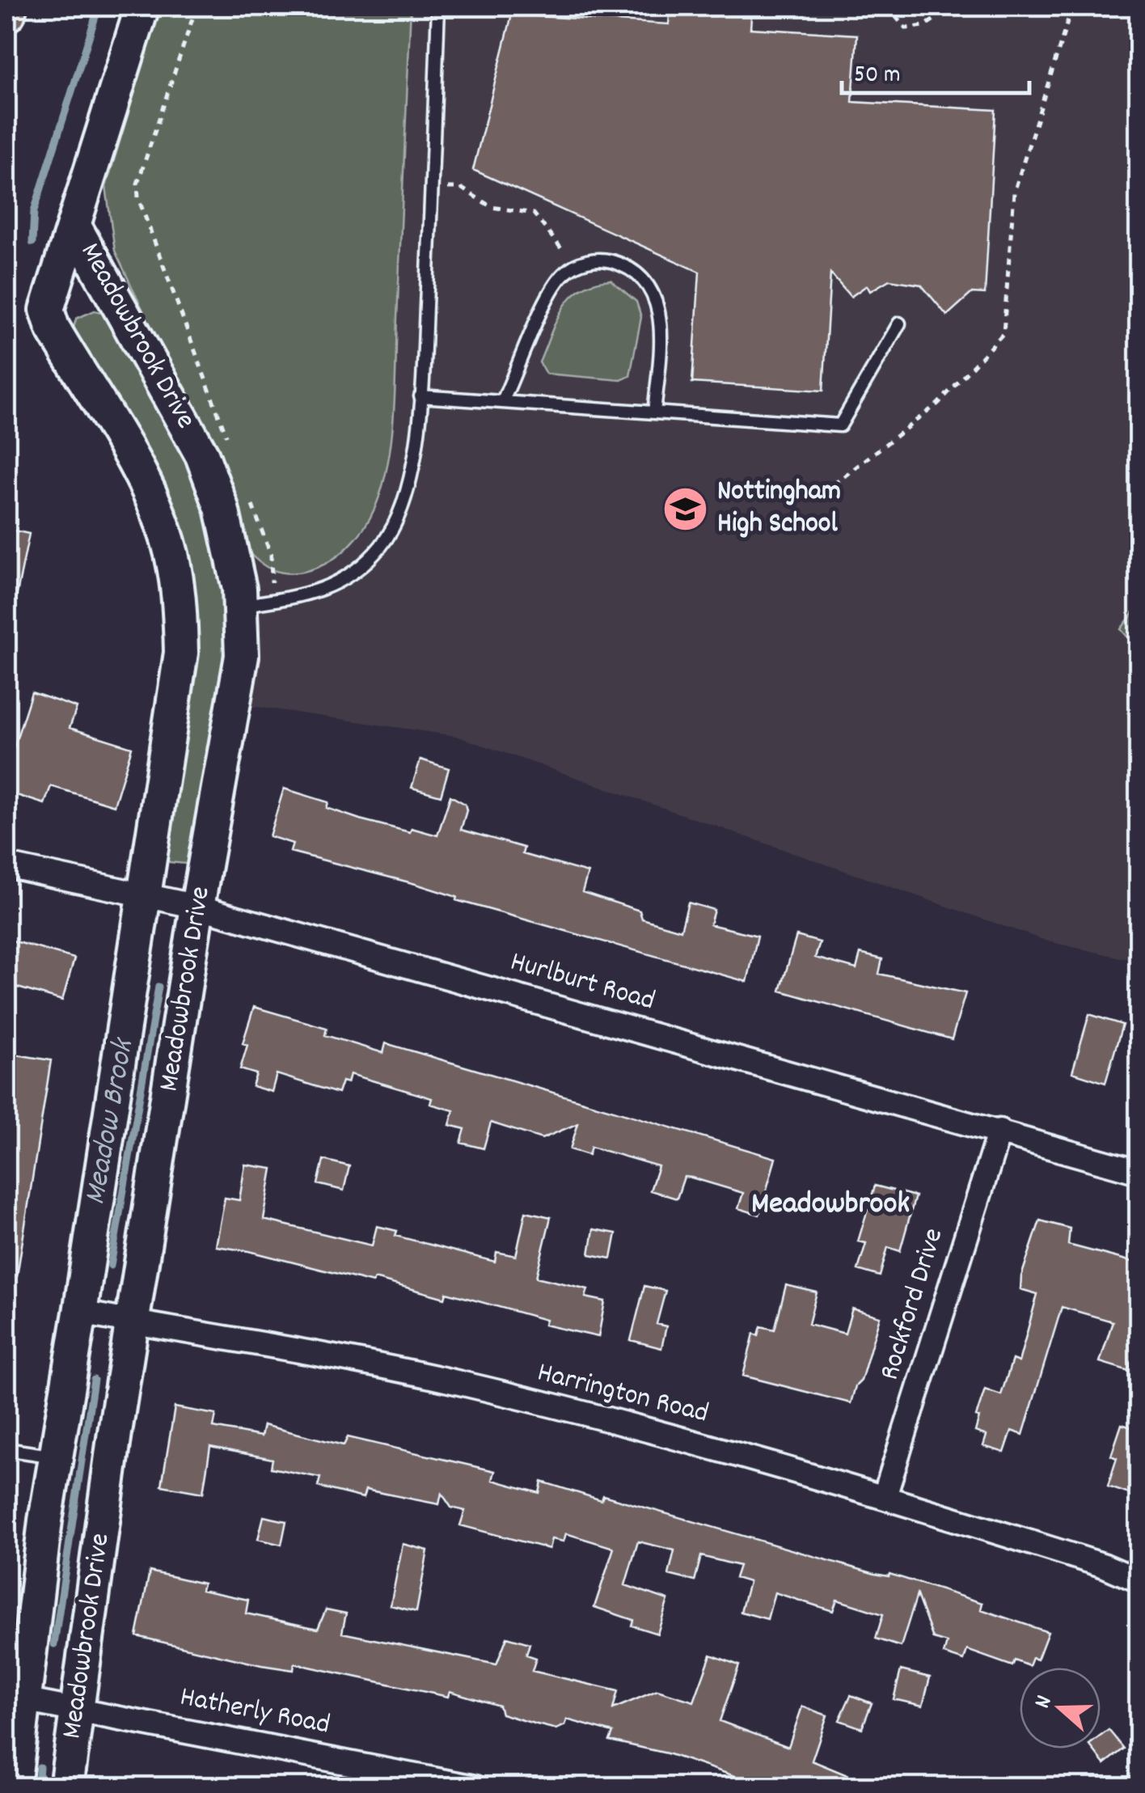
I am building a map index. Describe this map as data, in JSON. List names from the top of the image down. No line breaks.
{"streets":{"street":["Meadowbrook Drive","Hurlburt Road","Rockford Drive","Harrington Road","Hatherly Road"]},"crossings":[["Meadowbrook Drive","Hurlburt Road"],["Meadowbrook Drive","Harrington Road"],["Meadowbrook Drive","Hatherly Road"],["Hurlburt Road","Rockford Drive"],["Rockford Drive","Harrington Road"]],"districts":["Meadowbrook"],"water":["Meadow Brook"],"places":{"school or university":["Nottingham High School"]},"scale_bar":"50 m","north":"left"}
